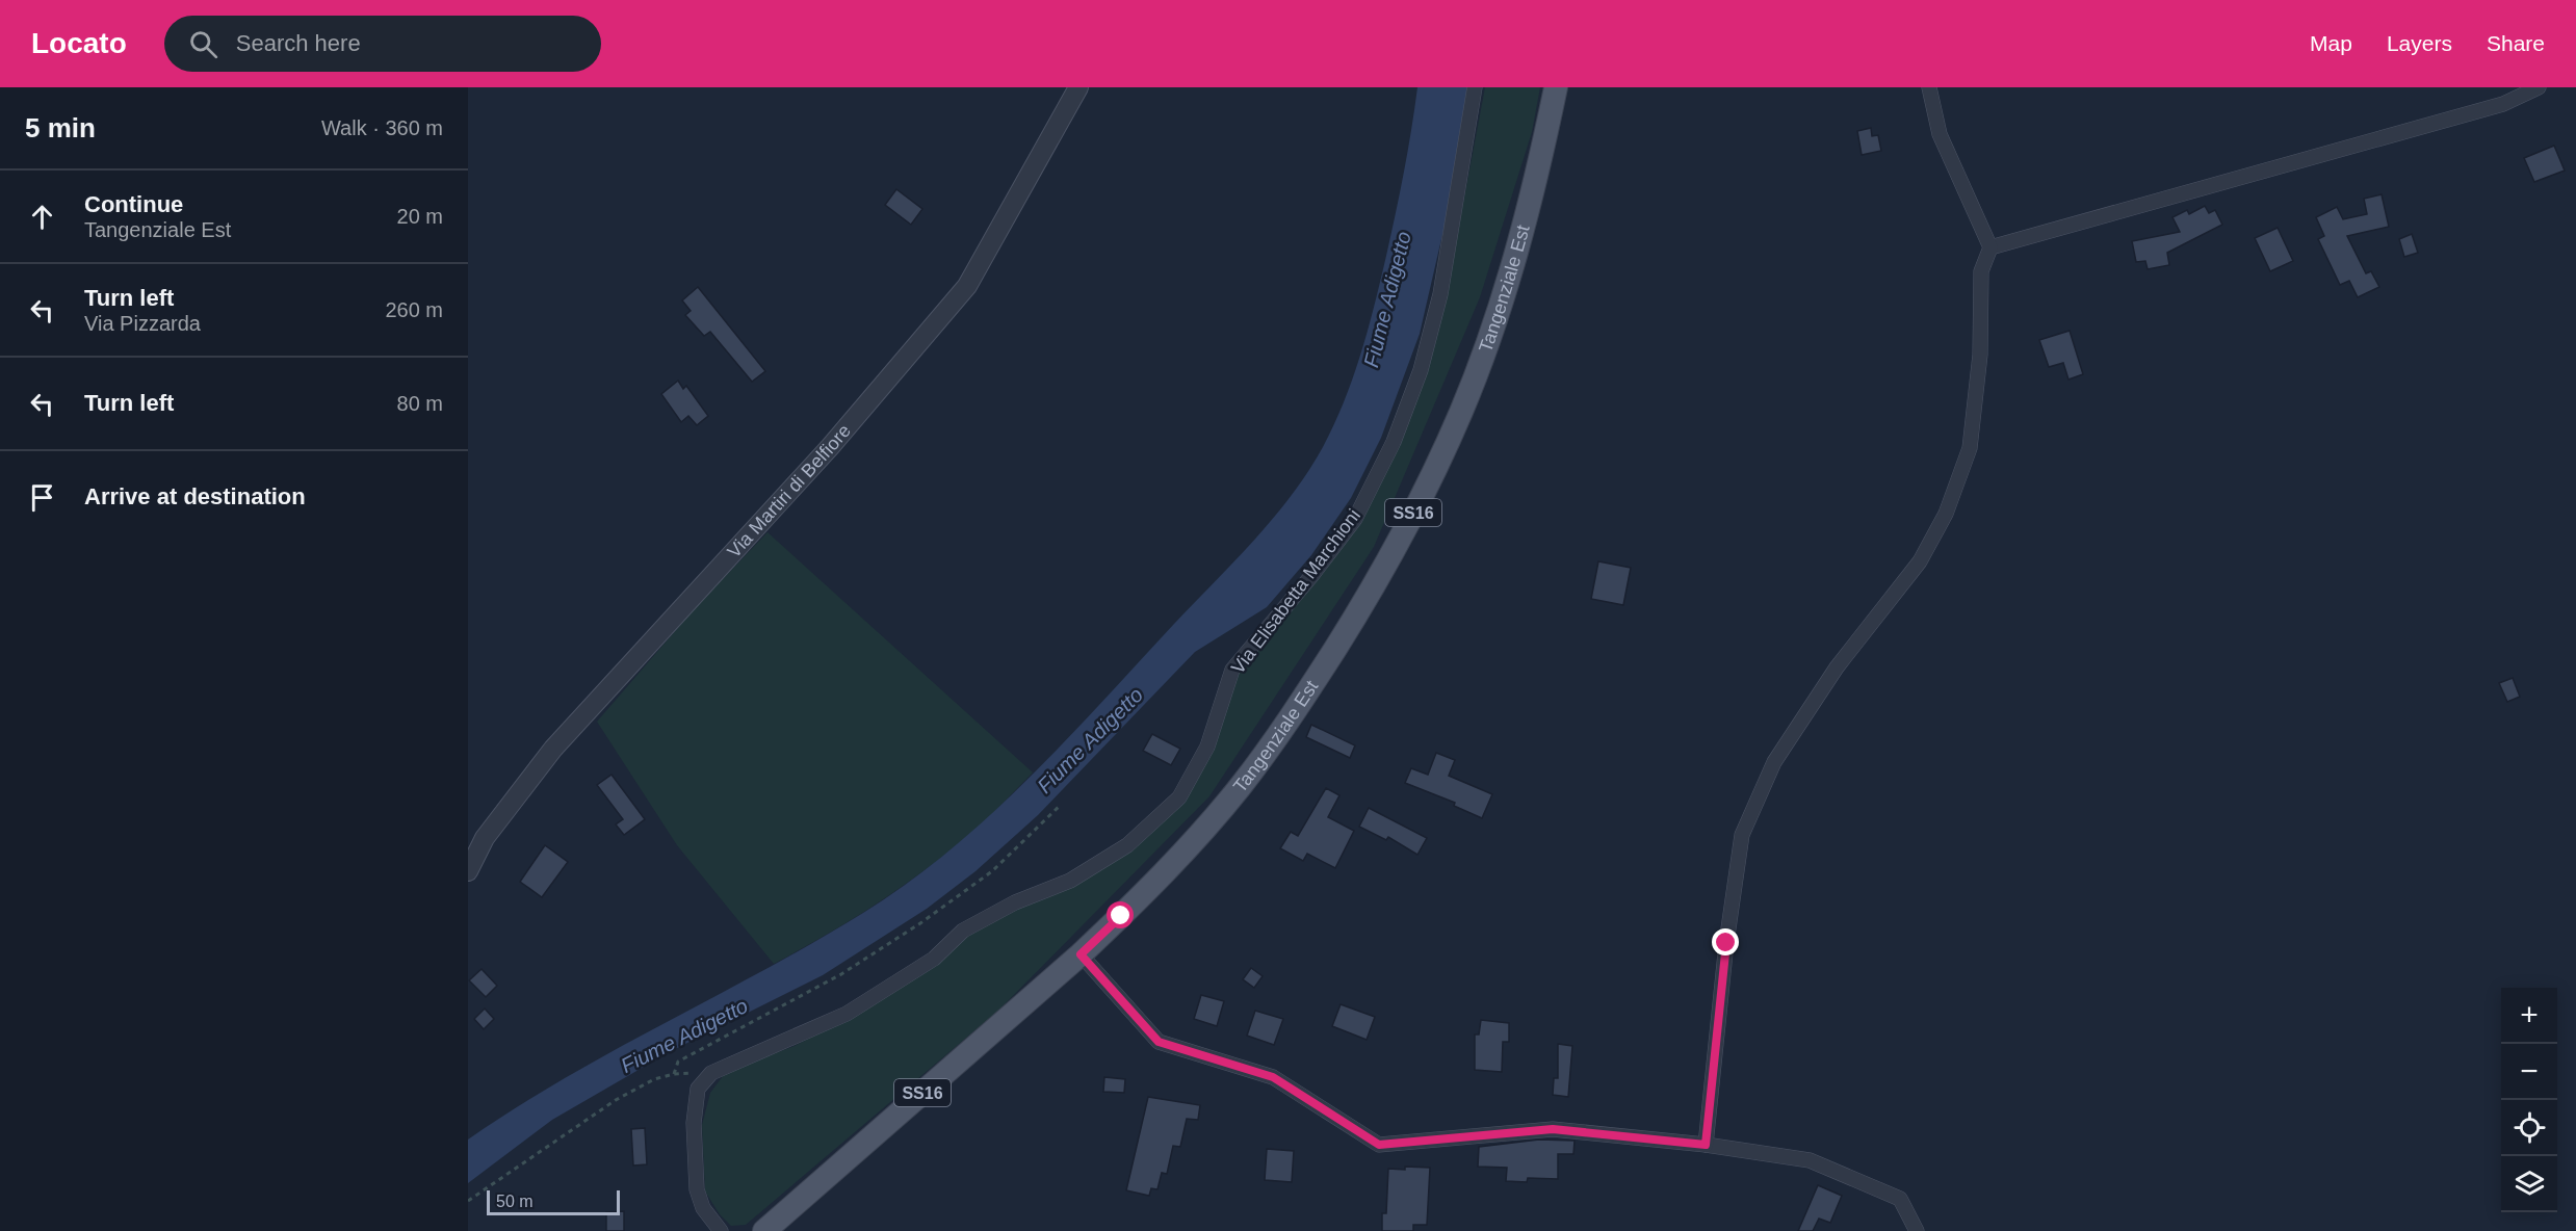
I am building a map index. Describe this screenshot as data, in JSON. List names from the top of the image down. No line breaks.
{"streets":{"main road":["Tangenziale Est","SS16"],"street":["Via Martiri di Belfiore","Via Elisabetta Marchioni"]},"water":["Fiume Adigetto"],"scale_bar":"50 m","page":{"header":"Locato","search":"Search here","nav":["Map","Layers","Share"],"heading":["5 min","Walk · 360 m"],"list":[["Continue","Tangenziale Est","20 m"],["Turn left","Via Pizzarda","260 m"],["Turn left","80 m"],"Arrive at destination"],"map_buttons":["+","−"],"scale":"50 m"}}
